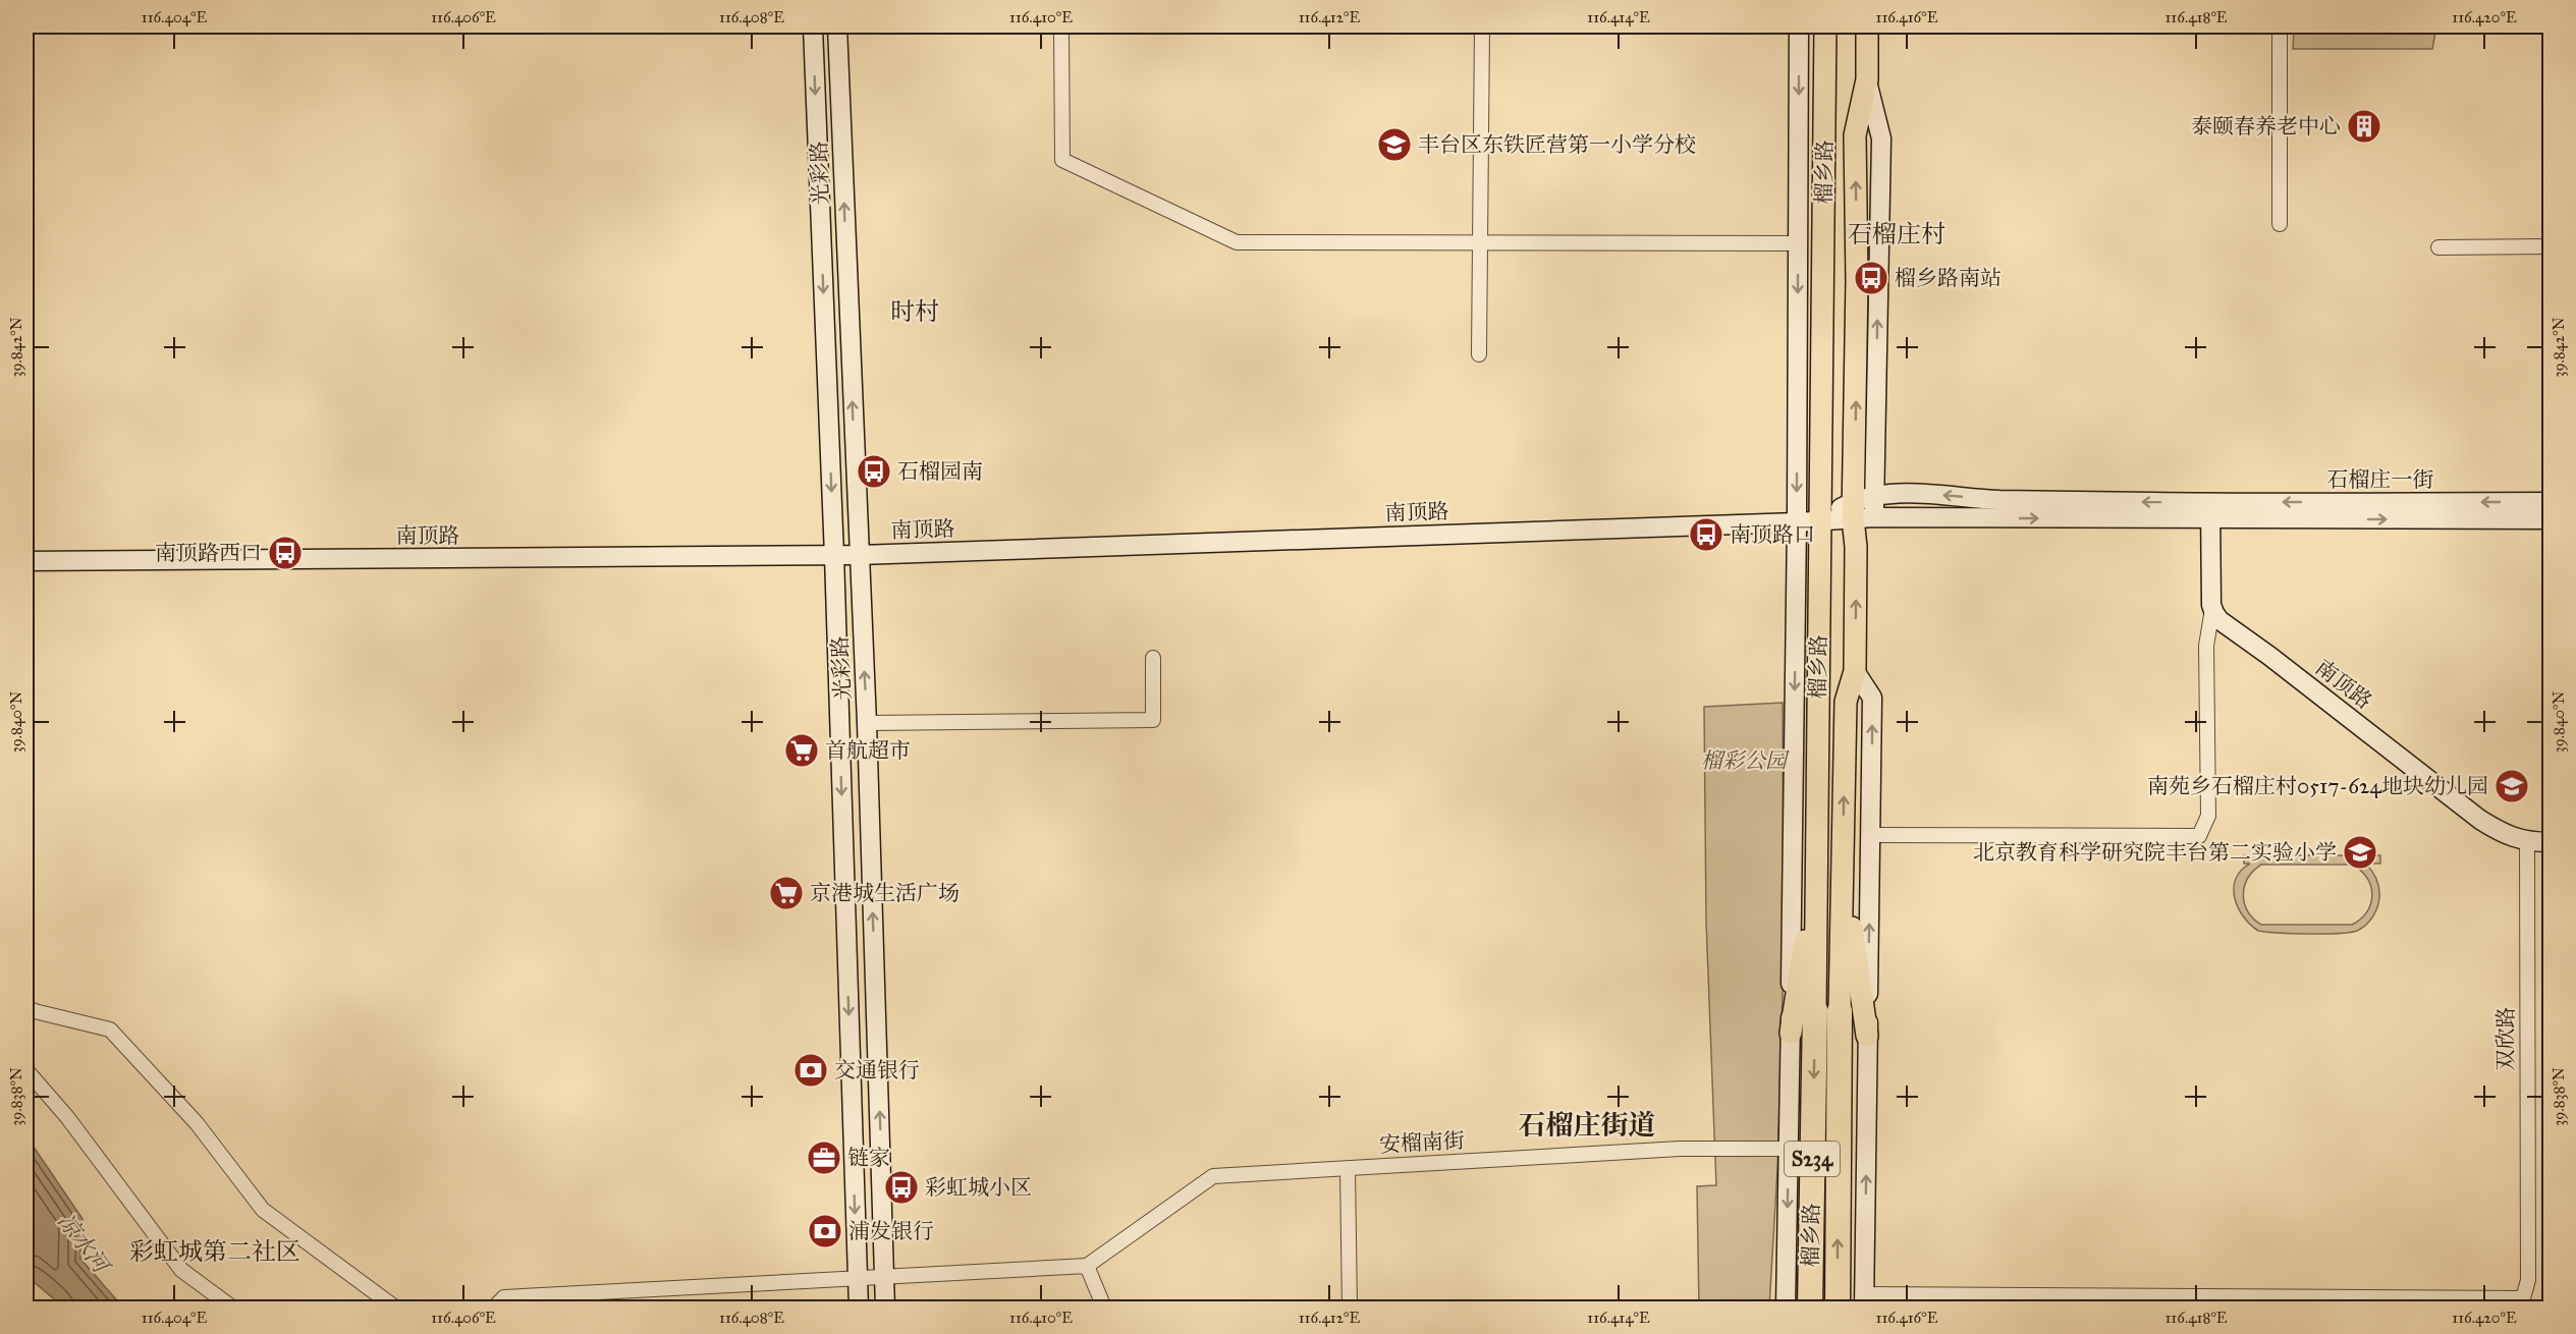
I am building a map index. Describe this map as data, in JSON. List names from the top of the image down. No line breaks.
{"streets":{"highway":["榴乡路","S234"],"street":["光彩路","石榴庄一街","南顶路","双欣路","安榴南街"]},"crossings":[["榴乡路","南顶路"],["榴乡路","安榴南街"],["光彩路","南顶路"],["石榴庄一街","南顶路"],["南顶路","双欣路"]],"districts":["石榴庄村","时村","石榴庄街道","彩虹城第二社区"],"water":["凉水河"],"parks":["榴彩公园"],"places":{"building":["泰颐春养老中心"],"school or university":["丰台区东铁匠营第一小学分校","南苑乡石榴庄村0517-624地块幼儿园","北京教育科学研究院丰台第二实验小学"],"bus stop":["榴乡路南站","石榴园南","南顶路口","南顶路西口","彩虹城小区"],"supermarket":["首航超市","京港城生活广场"],"bank":["交通银行","浦发银行"],"office":["链家"]},"coordinates":["116.404°E","116.406°E","116.408°E","116.410°E","116.412°E","116.414°E","116.416°E","116.418°E","116.420°E","39.842°N","39.840°N","39.838°N"]}
